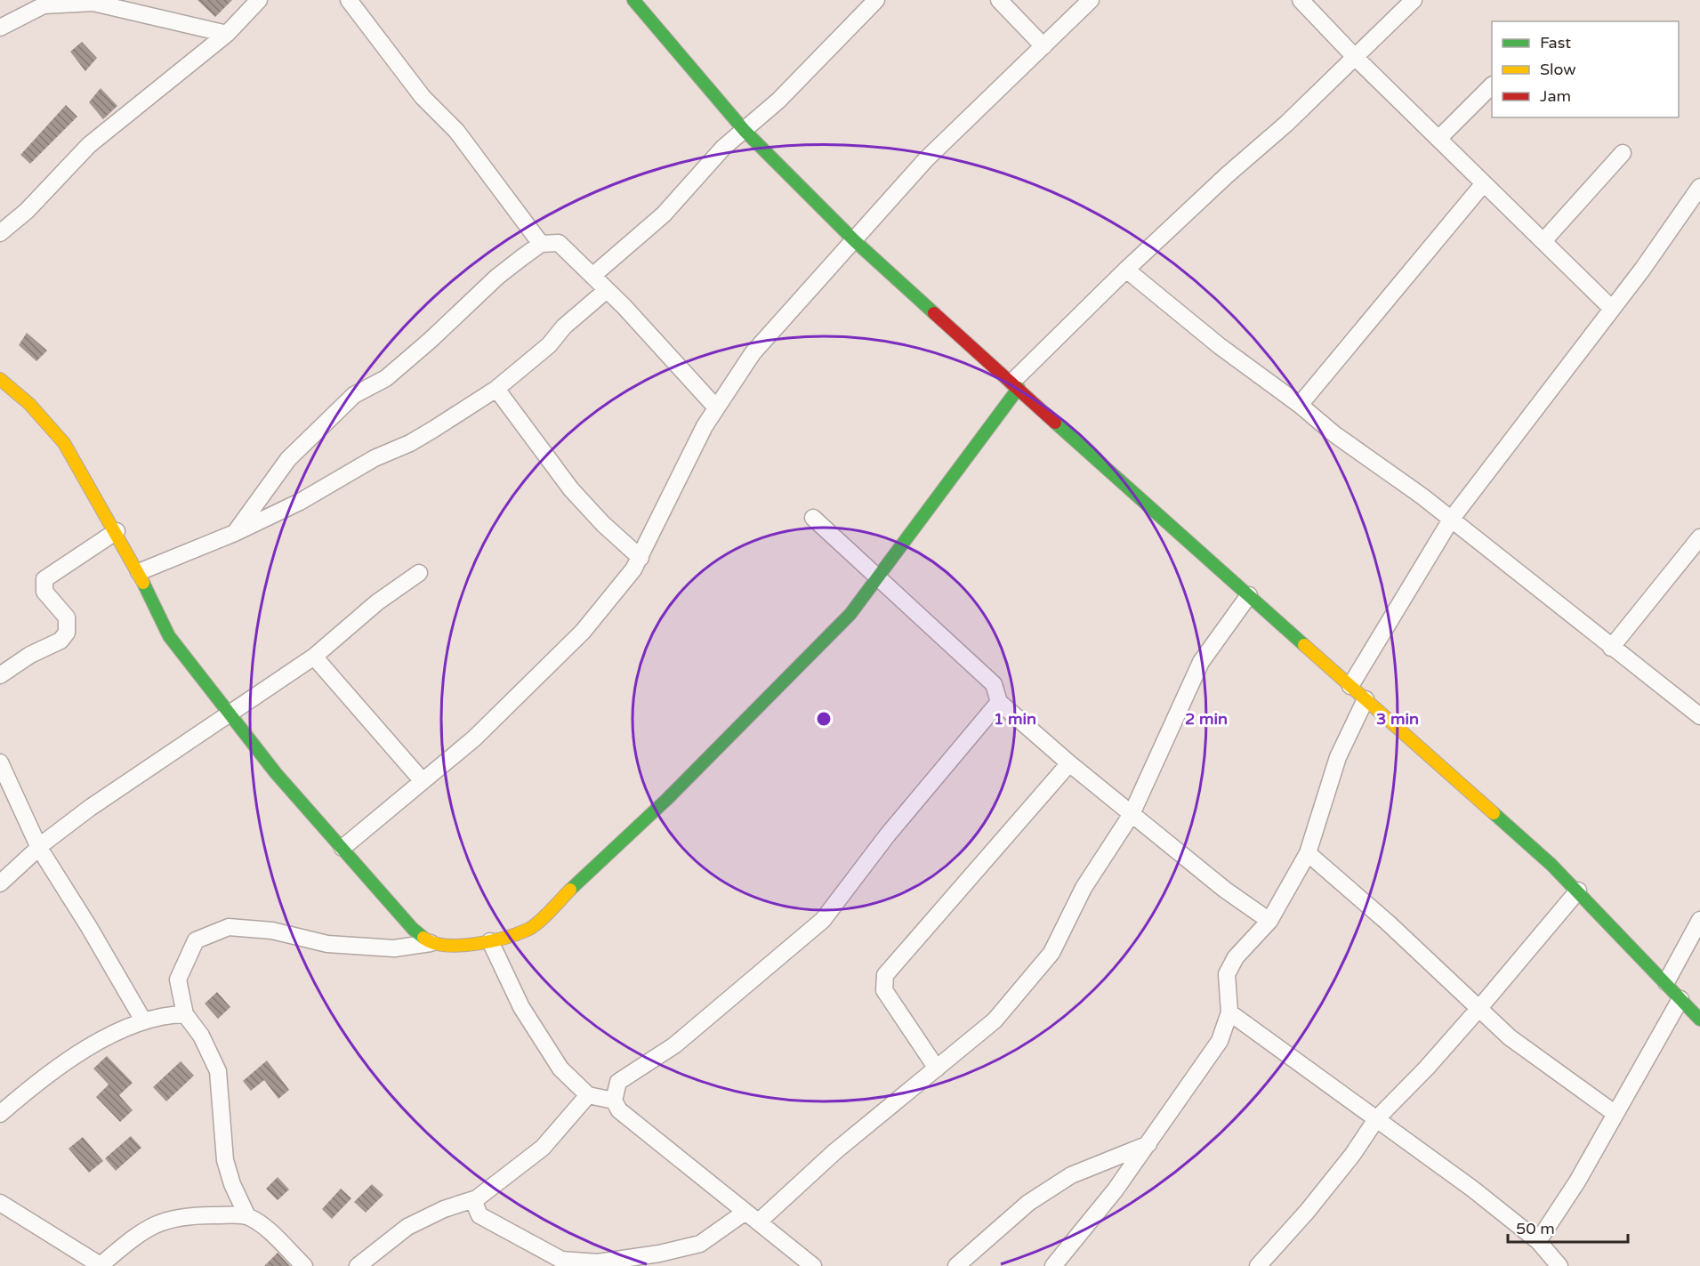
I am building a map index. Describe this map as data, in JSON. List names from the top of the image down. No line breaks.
{"legend":["Fast","Slow","Jam"],"scale_bar":"50 m","rings":["1 min","2 min","3 min"]}
